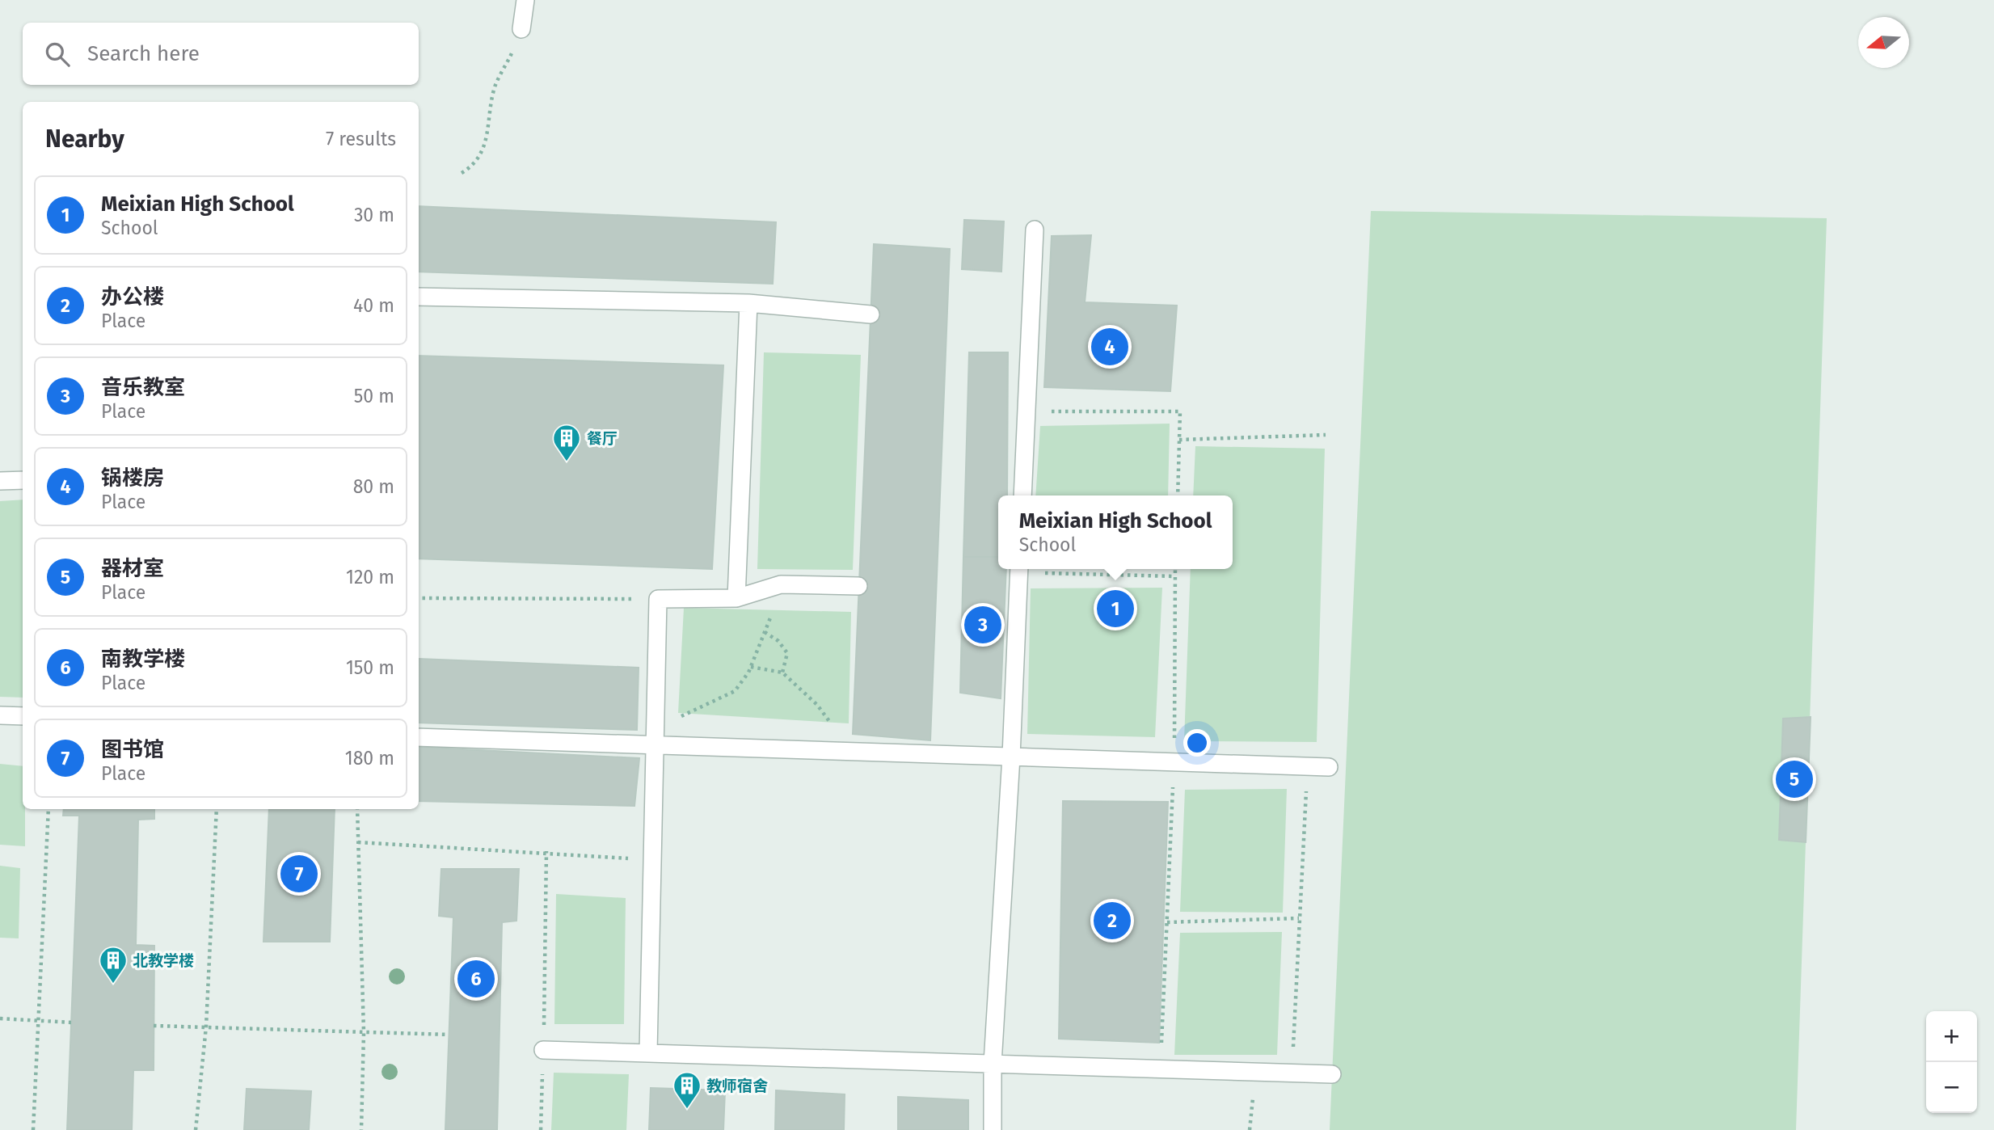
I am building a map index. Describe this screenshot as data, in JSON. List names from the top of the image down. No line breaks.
{"places":{"building":["餐厅","北教学楼","教师宿舍"]},"north":"left","page":{"search":"Search here","heading":["Nearby","7 results"],"list":[{"mark":"1","name":"Meixian High School","note":"School","value":"30 m"},{"mark":"2","name":"办公楼","note":"Place","value":"40 m"},{"mark":"3","name":"音乐教室","note":"Place","value":"50 m"},{"mark":"4","name":"锅楼房","note":"Place","value":"80 m"},{"mark":"5","name":"器材室","note":"Place","value":"120 m"},{"mark":"6","name":"南教学楼","note":"Place","value":"150 m"},{"mark":"7","name":"图书馆","note":"Place","value":"180 m"}],"pins":["4","1","3","5","7","2","6"],"popup":["Meixian High School","School"],"map_buttons":["+","−"]}}
